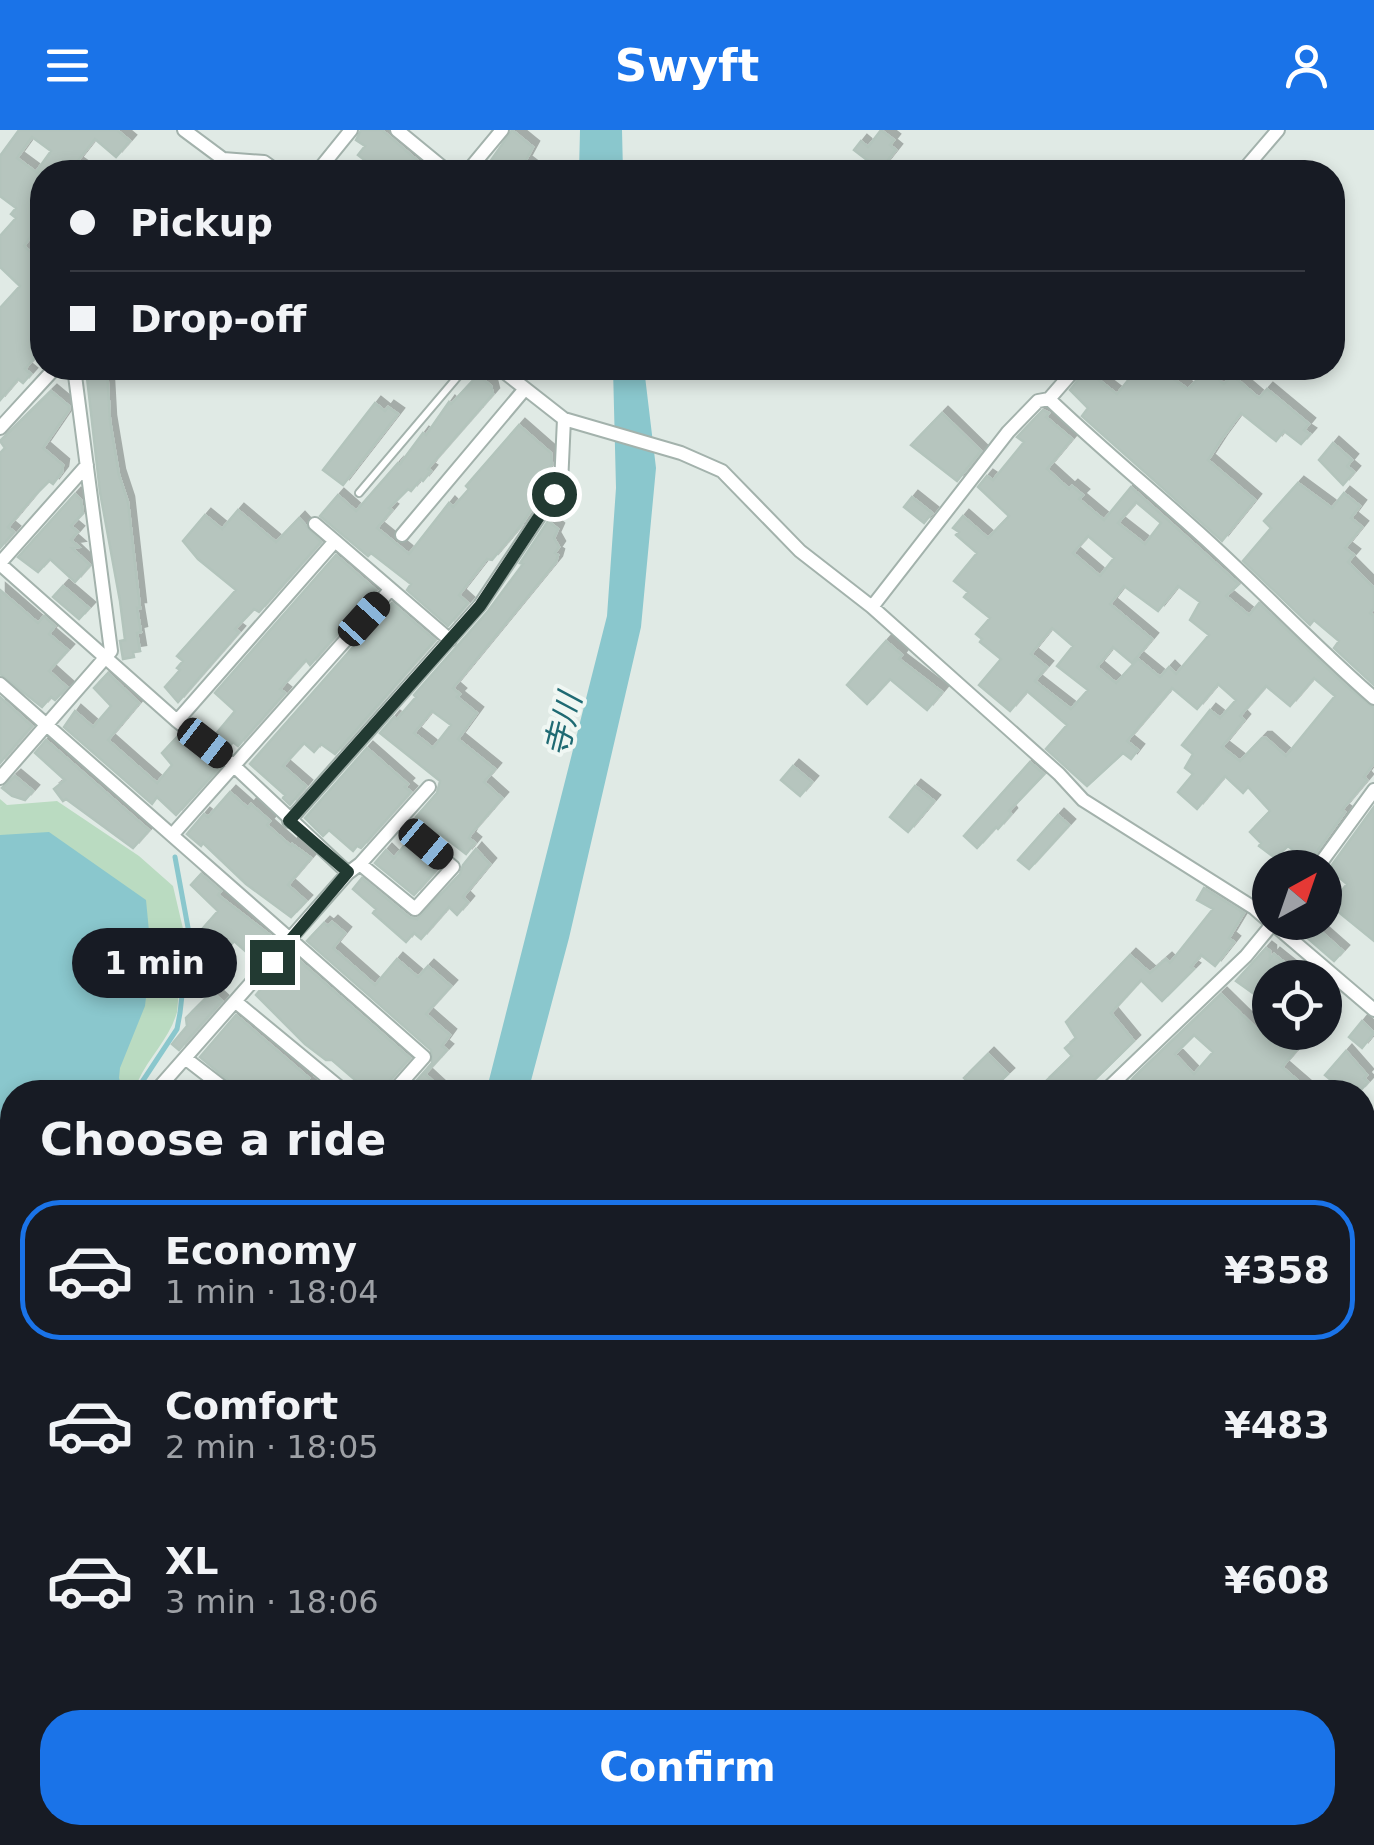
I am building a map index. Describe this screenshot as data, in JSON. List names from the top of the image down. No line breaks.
{"water":["寺川"],"north":"top right","page":{"header":"Swyft","banner":["Pickup","Drop-off"],"bubble":"1 min","heading":"Choose a ride","list":[{"name":"Economy","note":"1 min · 18:04","value":"¥358"},{"name":"Comfort","note":"2 min · 18:05","value":"¥483"},{"name":"XL","note":"3 min · 18:06","value":"¥608"}],"buttons":"Confirm"}}
